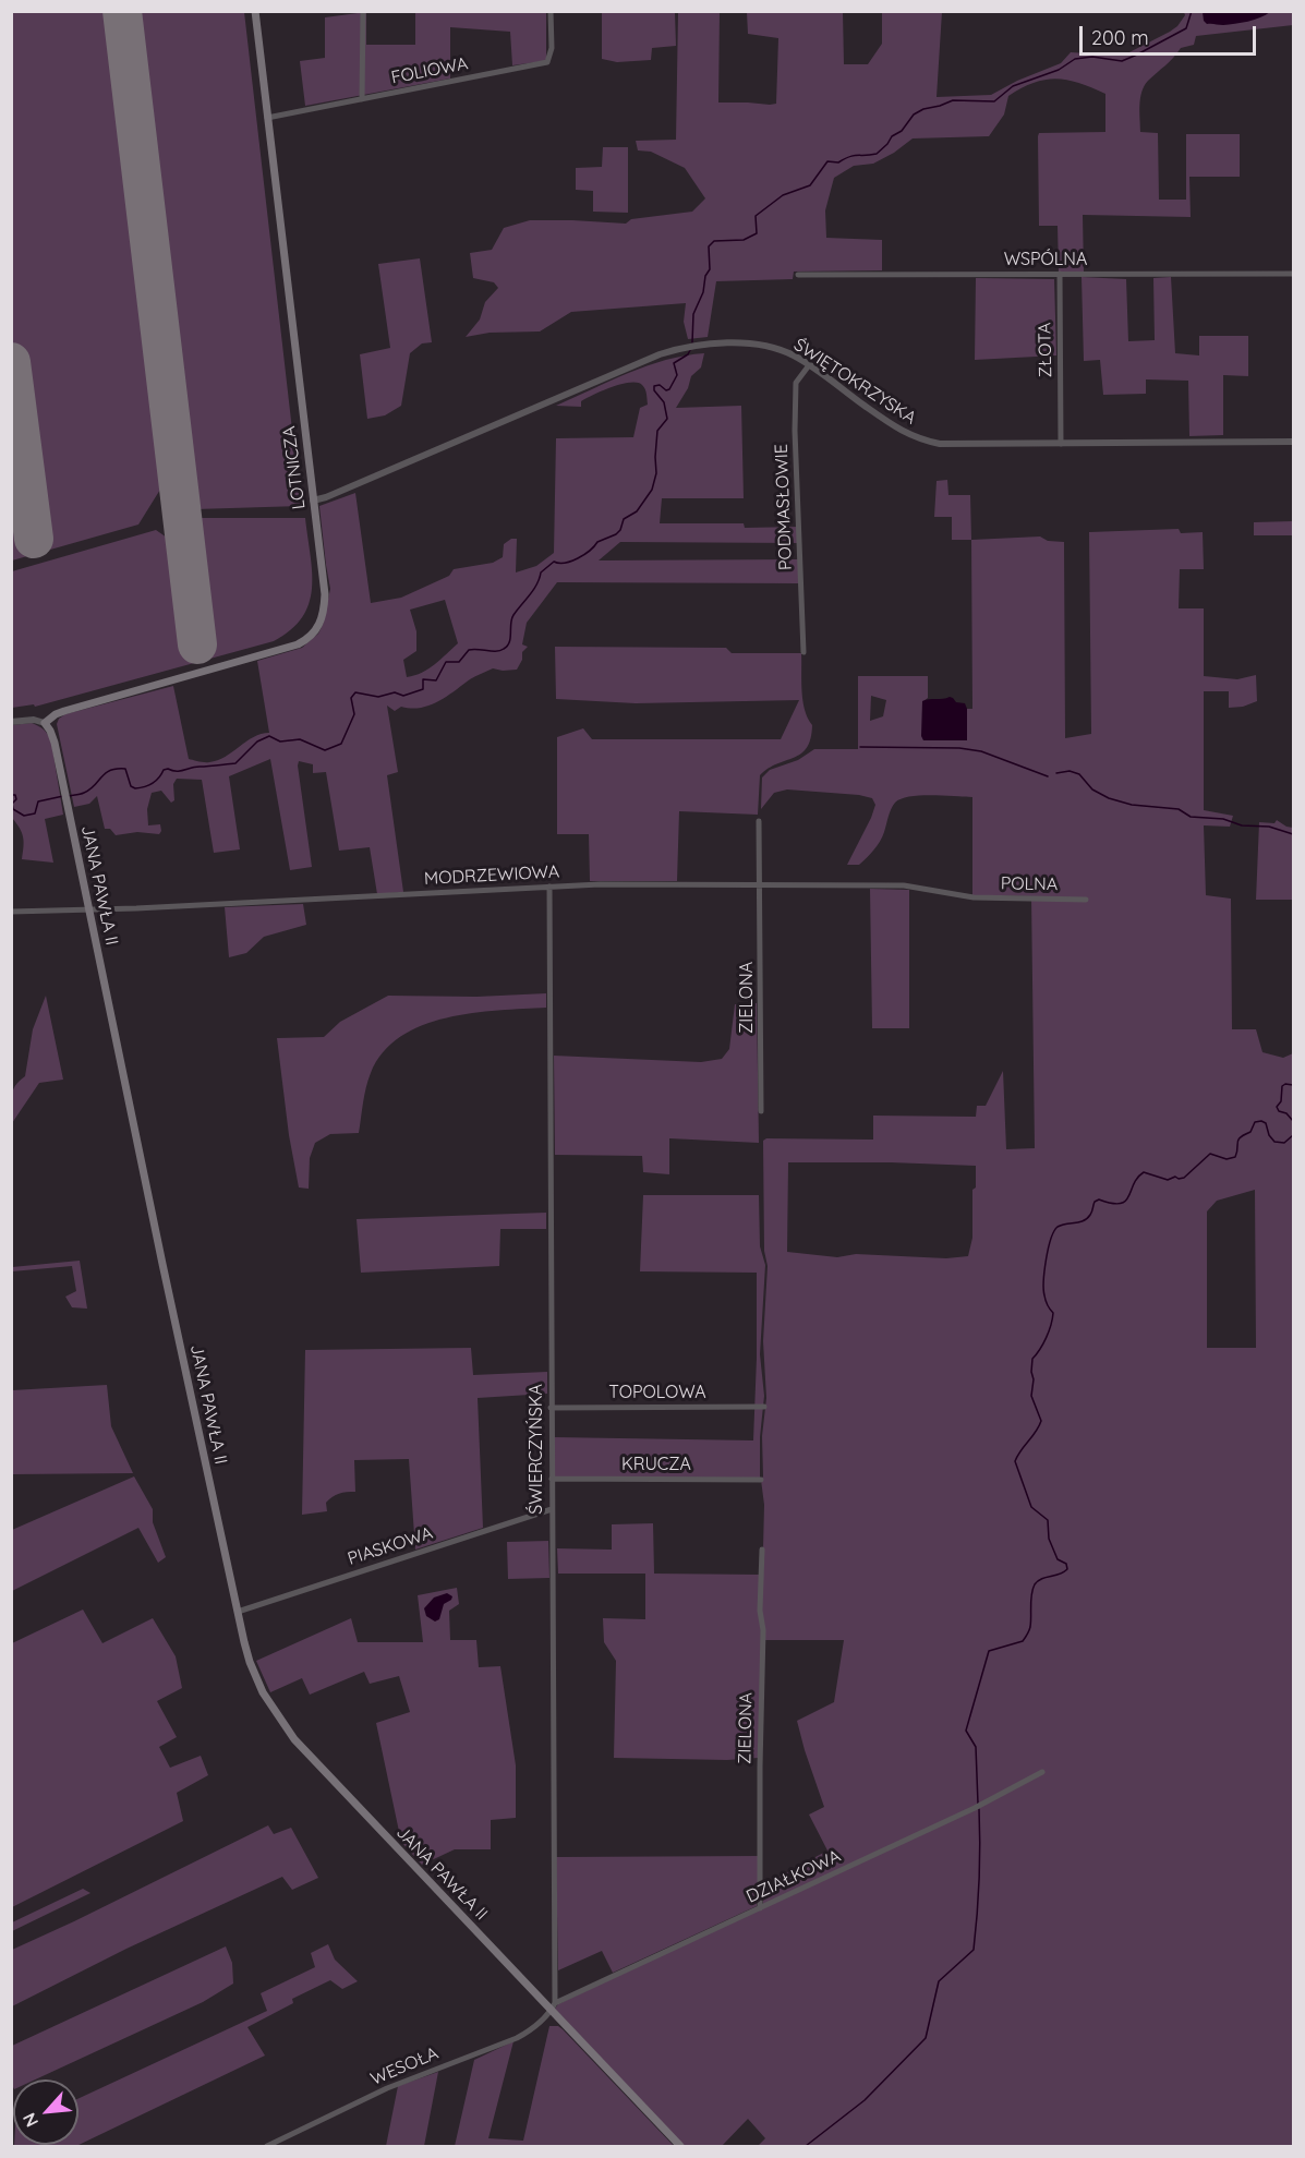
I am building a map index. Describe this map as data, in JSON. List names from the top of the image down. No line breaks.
{"streets":{"main road":["LOTNICZA","JANA PAWŁA II"],"street":["FOLIOWA","WSPÓLNA","ZŁOTA","ŚWIĘTOKRZYSKA","PODMASŁOWIE","MODRZEWIOWA","POLNA","ZIELONA","TOPOLOWA","ŚWIERCZYŃSKA","KRUCZA","PIASKOWA","DZIAŁKOWA","WESOŁA"]},"crossings":[["FOLIOWA","LOTNICZA"],["WSPÓLNA","ZŁOTA"],["ZŁOTA","ŚWIĘTOKRZYSKA"],["ŚWIĘTOKRZYSKA","LOTNICZA"],["ŚWIĘTOKRZYSKA","PODMASŁOWIE"],["LOTNICZA","JANA PAWŁA II"],["MODRZEWIOWA","POLNA"],["MODRZEWIOWA","JANA PAWŁA II"],["MODRZEWIOWA","ZIELONA"],["MODRZEWIOWA","ŚWIERCZYŃSKA"],["JANA PAWŁA II","ŚWIERCZYŃSKA"],["JANA PAWŁA II","PIASKOWA"],["JANA PAWŁA II","DZIAŁKOWA"],["JANA PAWŁA II","WESOŁA"],["ZIELONA","DZIAŁKOWA"],["TOPOLOWA","ŚWIERCZYŃSKA"],["ŚWIERCZYŃSKA","KRUCZA"],["ŚWIERCZYŃSKA","PIASKOWA"],["ŚWIERCZYŃSKA","DZIAŁKOWA"],["ŚWIERCZYŃSKA","WESOŁA"],["DZIAŁKOWA","WESOŁA"]],"scale_bar":"200 m","north":"bottom left"}
